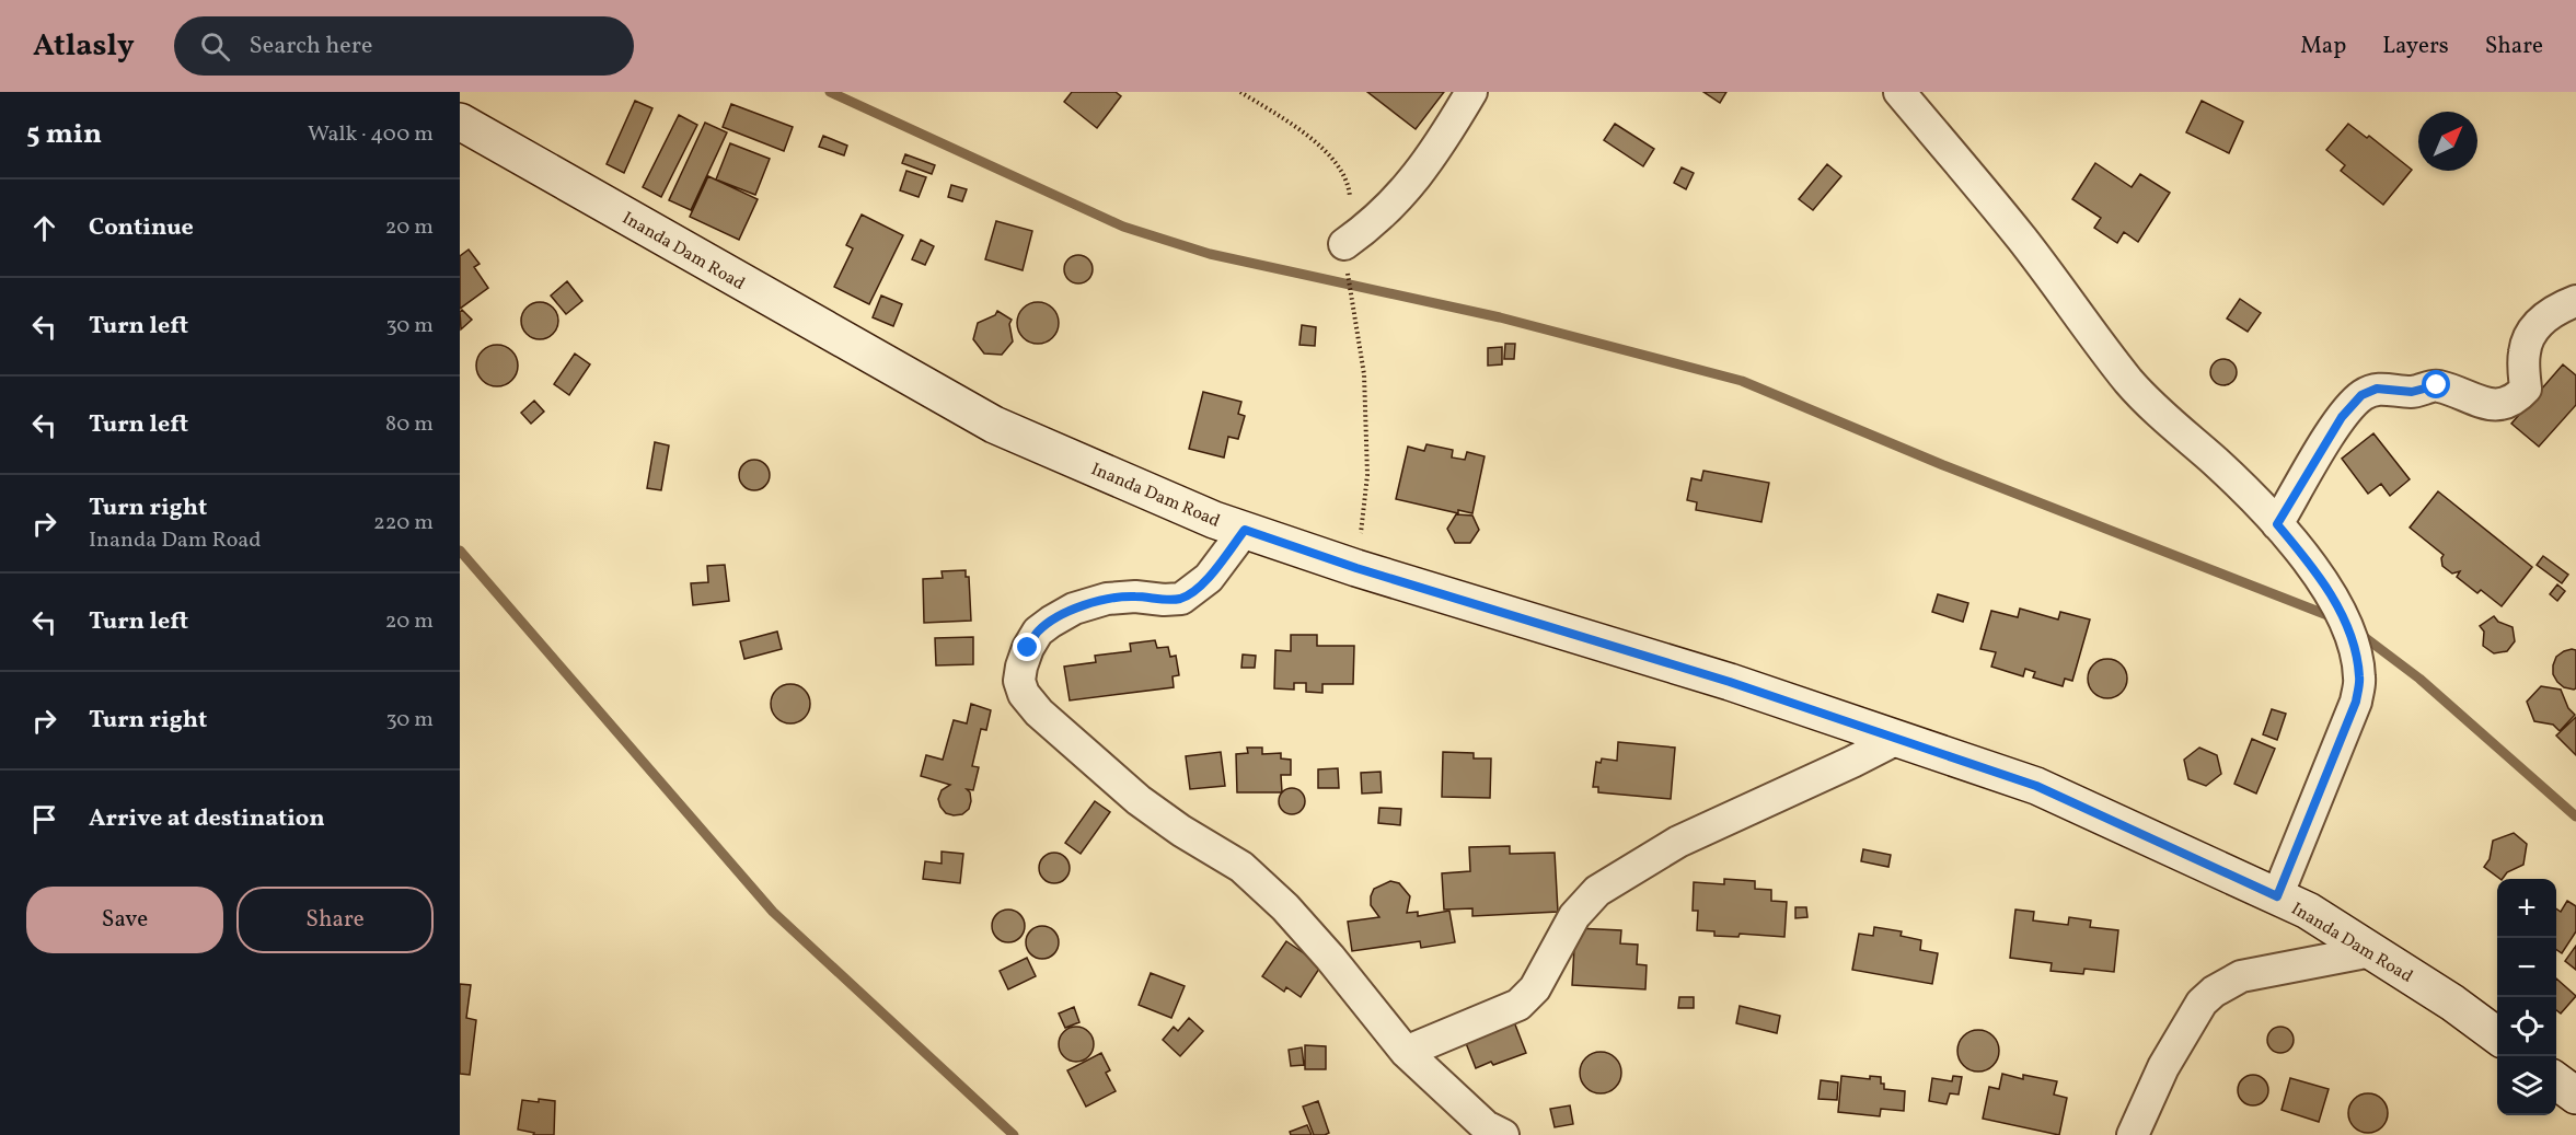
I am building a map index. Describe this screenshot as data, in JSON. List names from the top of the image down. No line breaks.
{"streets":{"street":["Inanda Dam Road"]},"north":"top right","page":{"header":"Atlasly","search":"Search here","nav":["Map","Layers","Share"],"heading":["5 min","Walk · 400 m"],"list":[["Continue","20 m"],["Turn left","30 m"],["Turn left","80 m"],["Turn right","Inanda Dam Road","220 m"],["Turn left","20 m"],["Turn right","30 m"],"Arrive at destination"],"buttons":["Save","Share"],"map_buttons":["+","−"]}}
